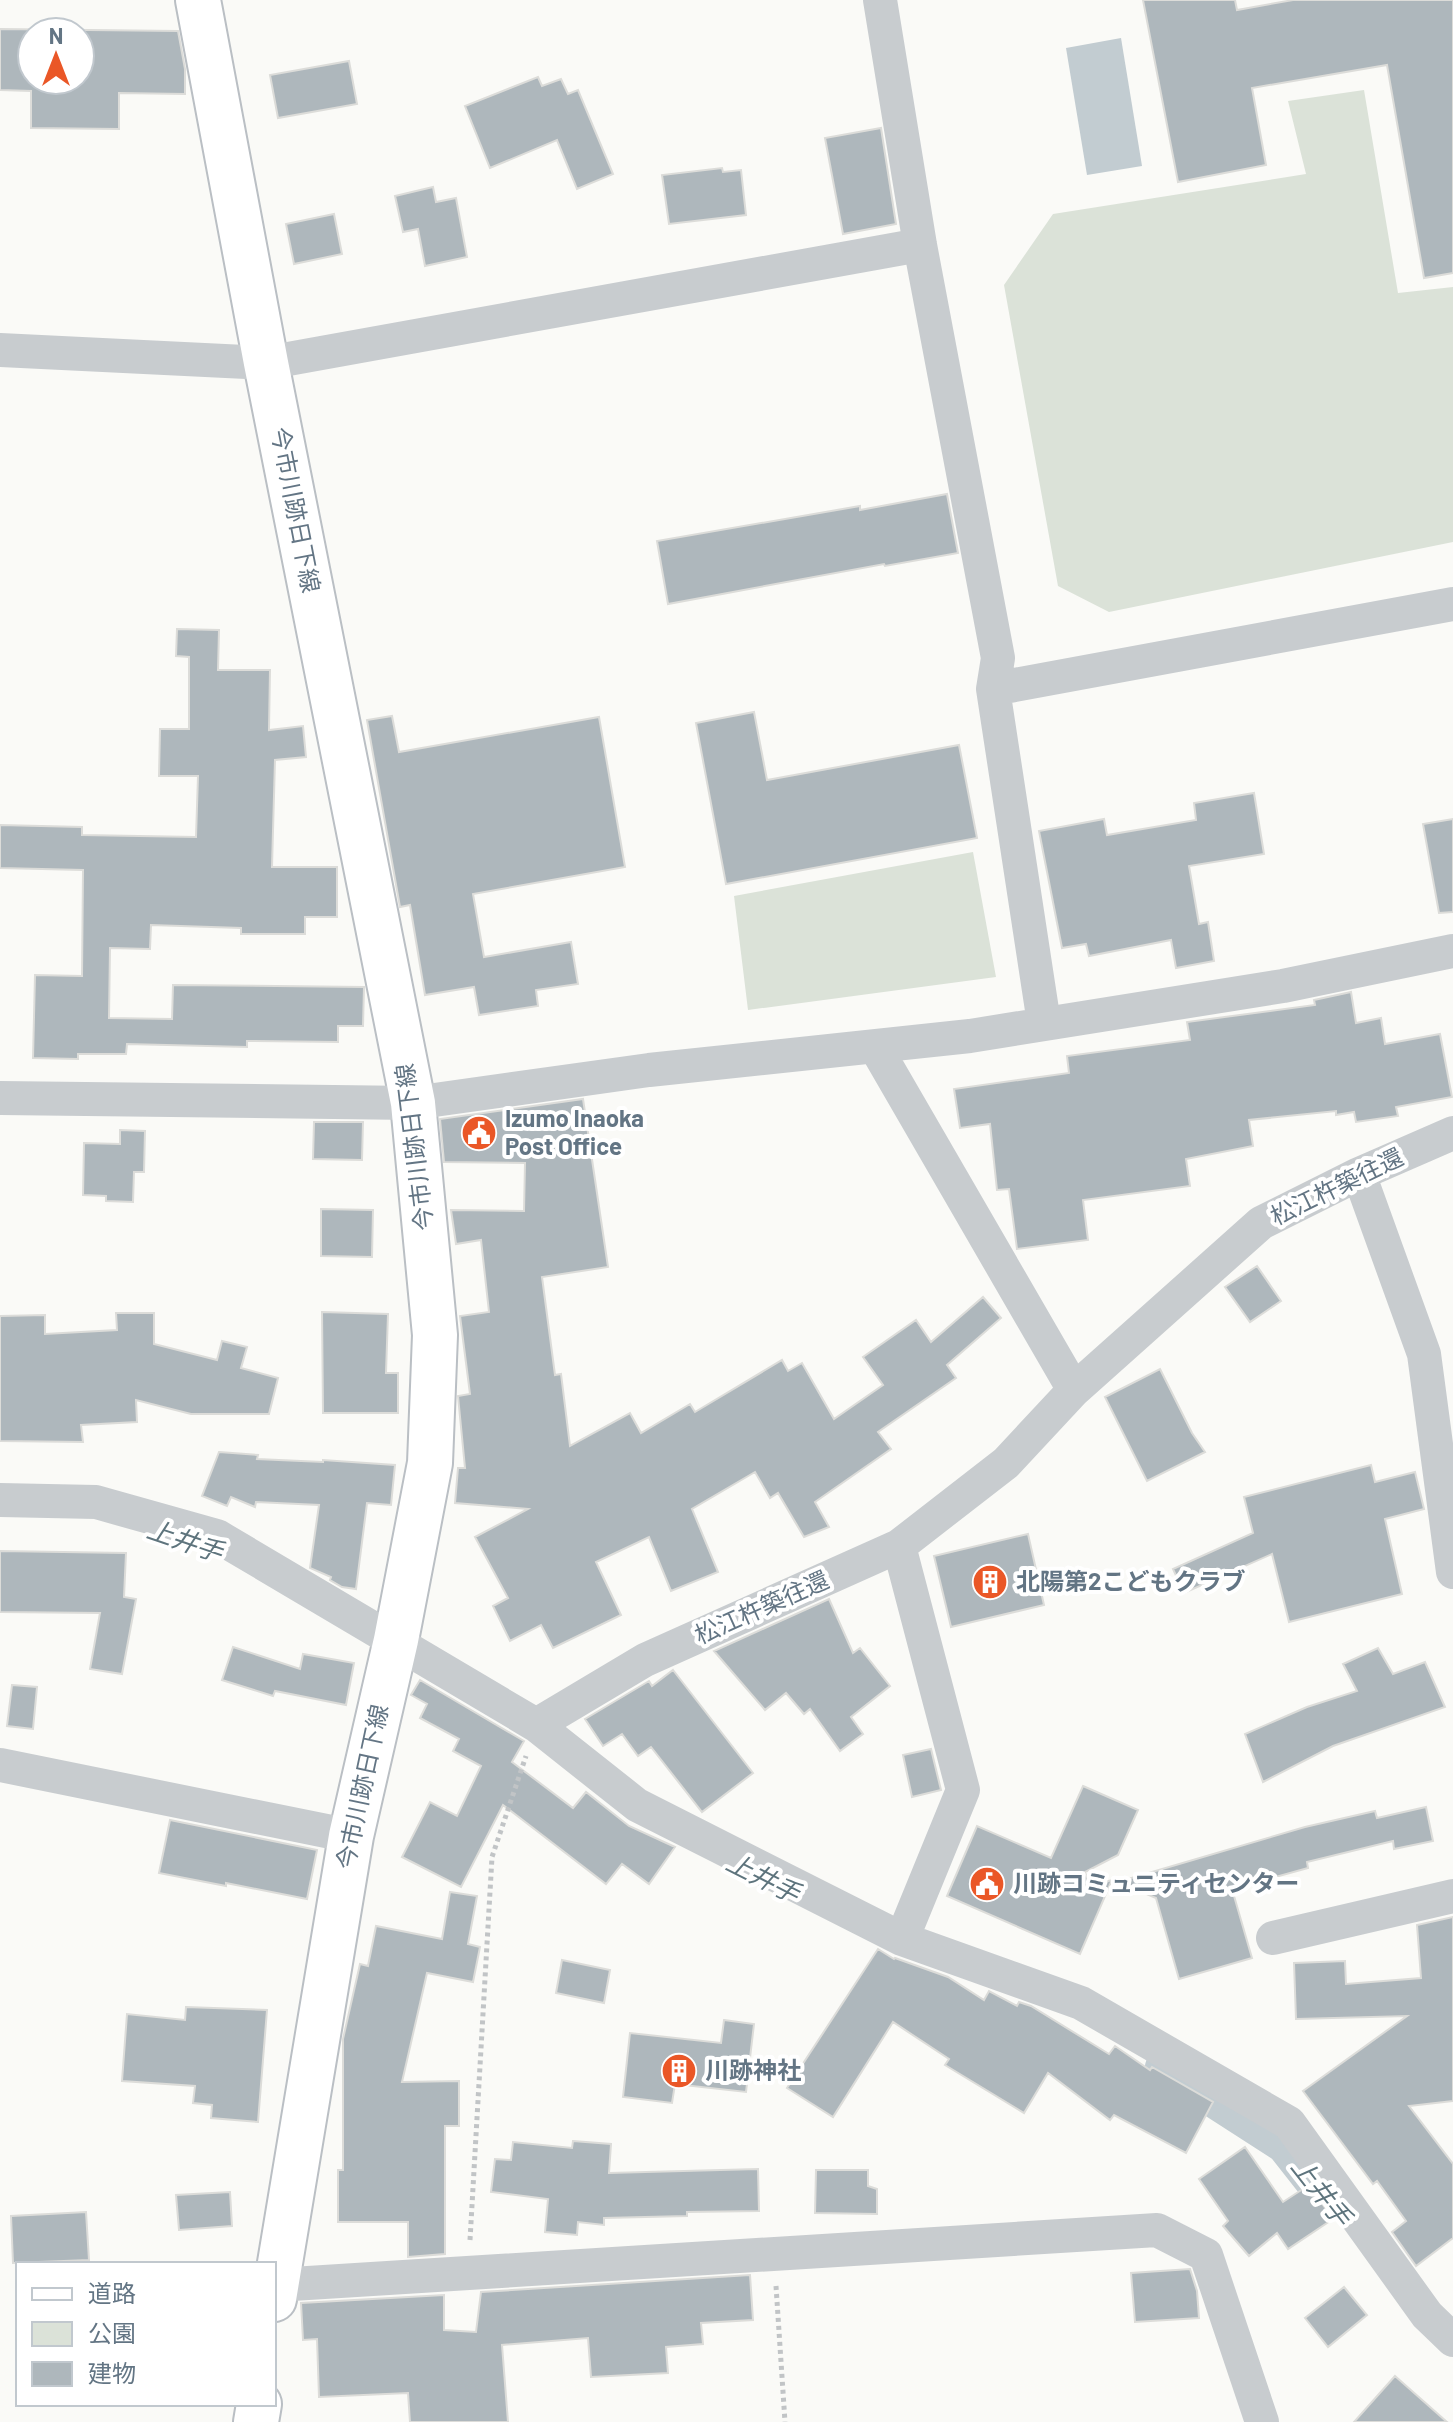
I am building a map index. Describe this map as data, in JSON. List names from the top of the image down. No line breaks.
{"streets":{"street":["今市川跡日下線","松江杵築往還"]},"water":["上井手"],"places":{"public building":["Izumo Inaoka Post Office","川跡コミュニティセンター"],"building":["北陽第2こどもクラブ","川跡神社"]},"legend":["道路","公園","建物"],"north":"top"}
